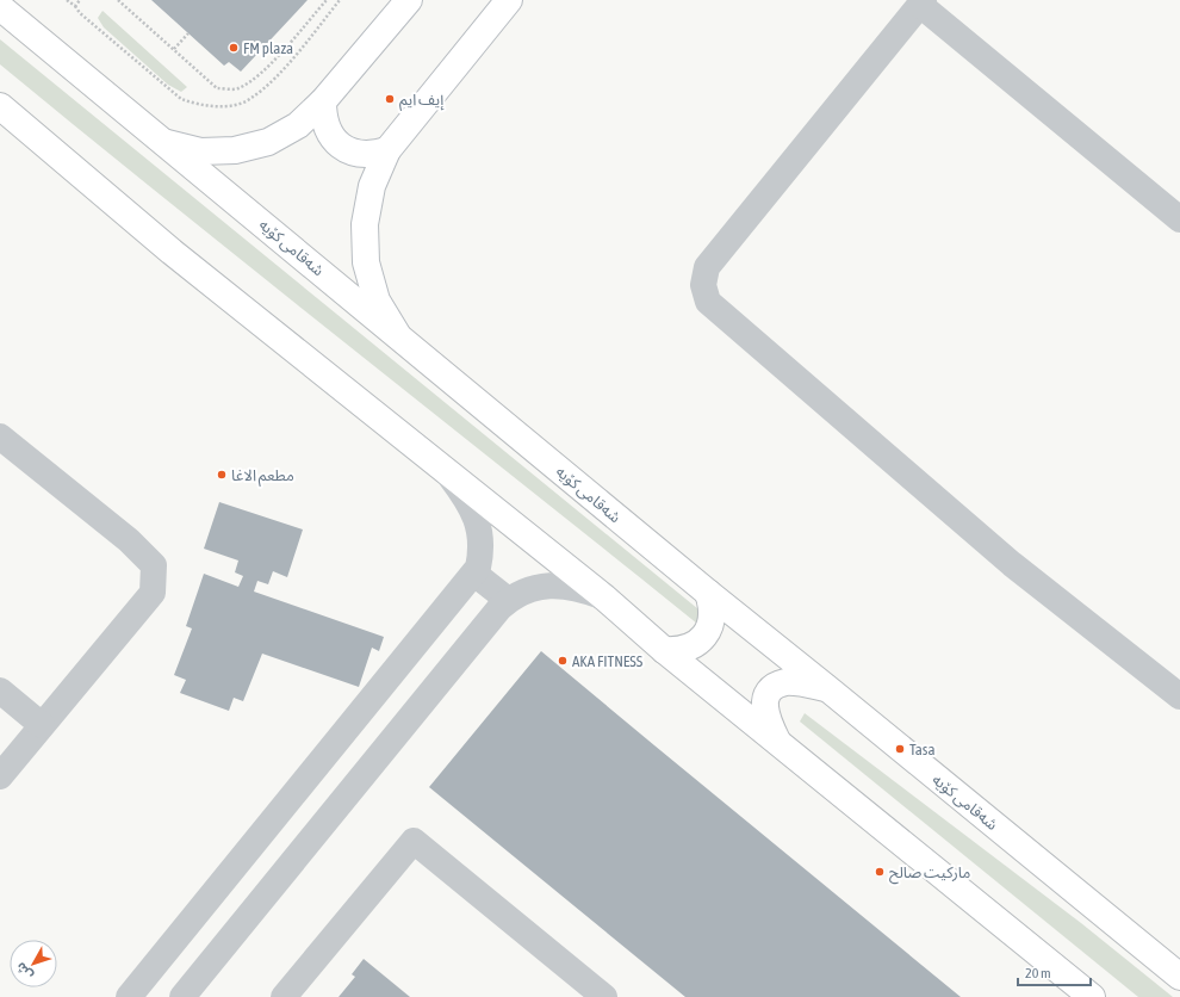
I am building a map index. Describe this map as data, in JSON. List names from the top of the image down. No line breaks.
{"streets":{"main road":["شەقامی کۆیە"]},"places":["FM plaza","إيف ايم","مطعم الاغا","AKA FITNESS","Tasa","ماركيت صالح"],"scale_bar":"20 m","north":"bottom left"}
